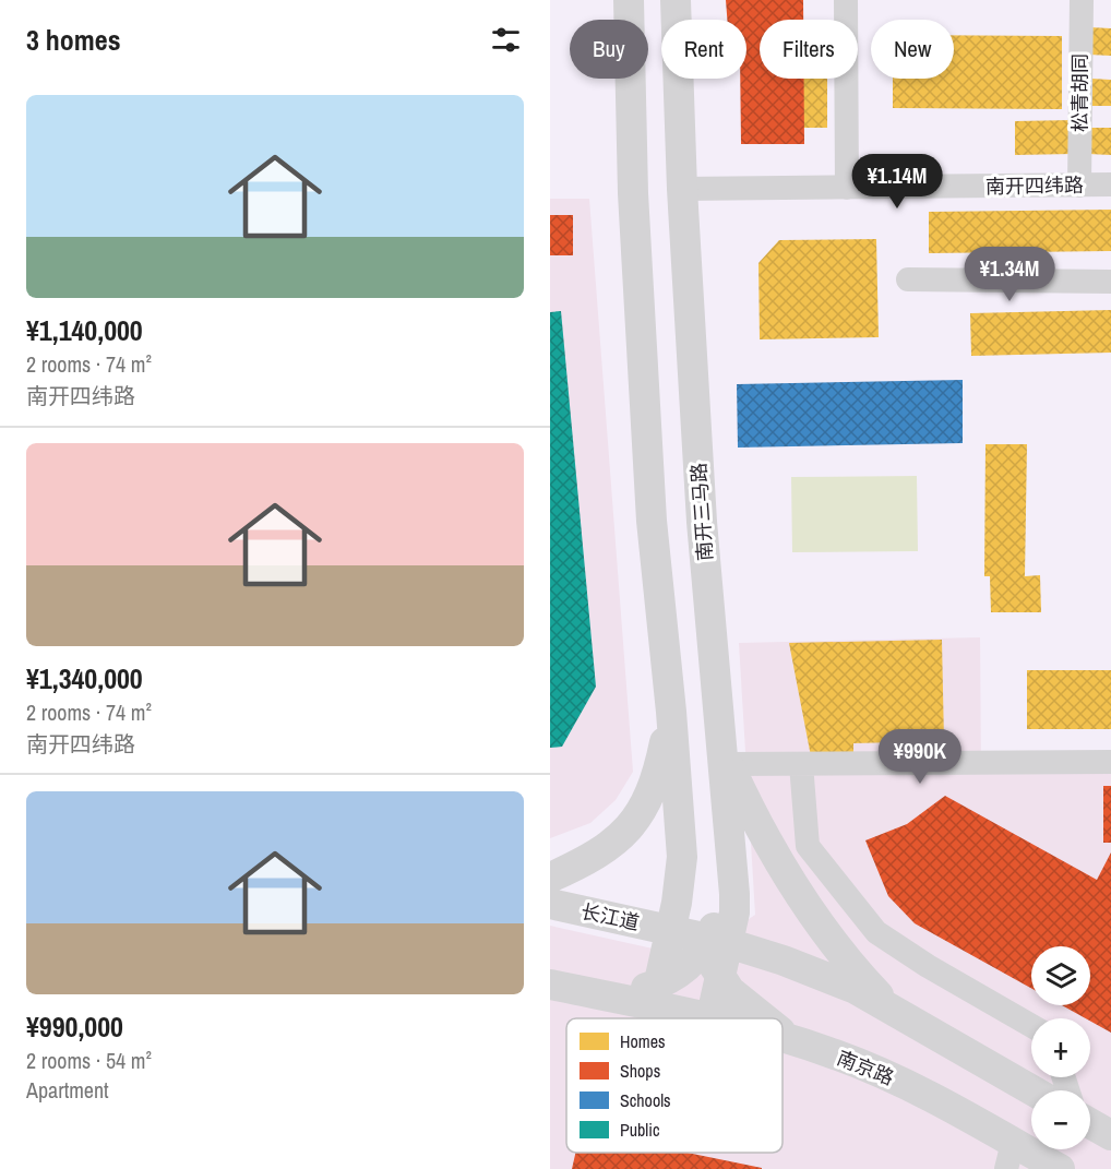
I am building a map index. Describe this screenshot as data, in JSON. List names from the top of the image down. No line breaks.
{"streets":{"main road":["南开三马路","长江道","南京路"],"street":["松青胡同","南开四纬路"]},"crossings":[["松青胡同","南开四纬路"],["南开四纬路","南开三马路"]],"legend":["Homes","Shops","Schools","Public"],"page":{"heading":"3 homes","chip":["Buy","Rent","Filters","New"],"list":[{"name":"¥1,140,000","note":"2 rooms · 74 m² · 南开四纬路"},{"name":"¥1,340,000","note":"2 rooms · 74 m² · 南开四纬路"},{"name":"¥990,000","note":"2 rooms · 54 m² · Apartment"}],"price":["¥1.14M","¥1.34M","¥990K"],"map_buttons":["+","−"]}}
